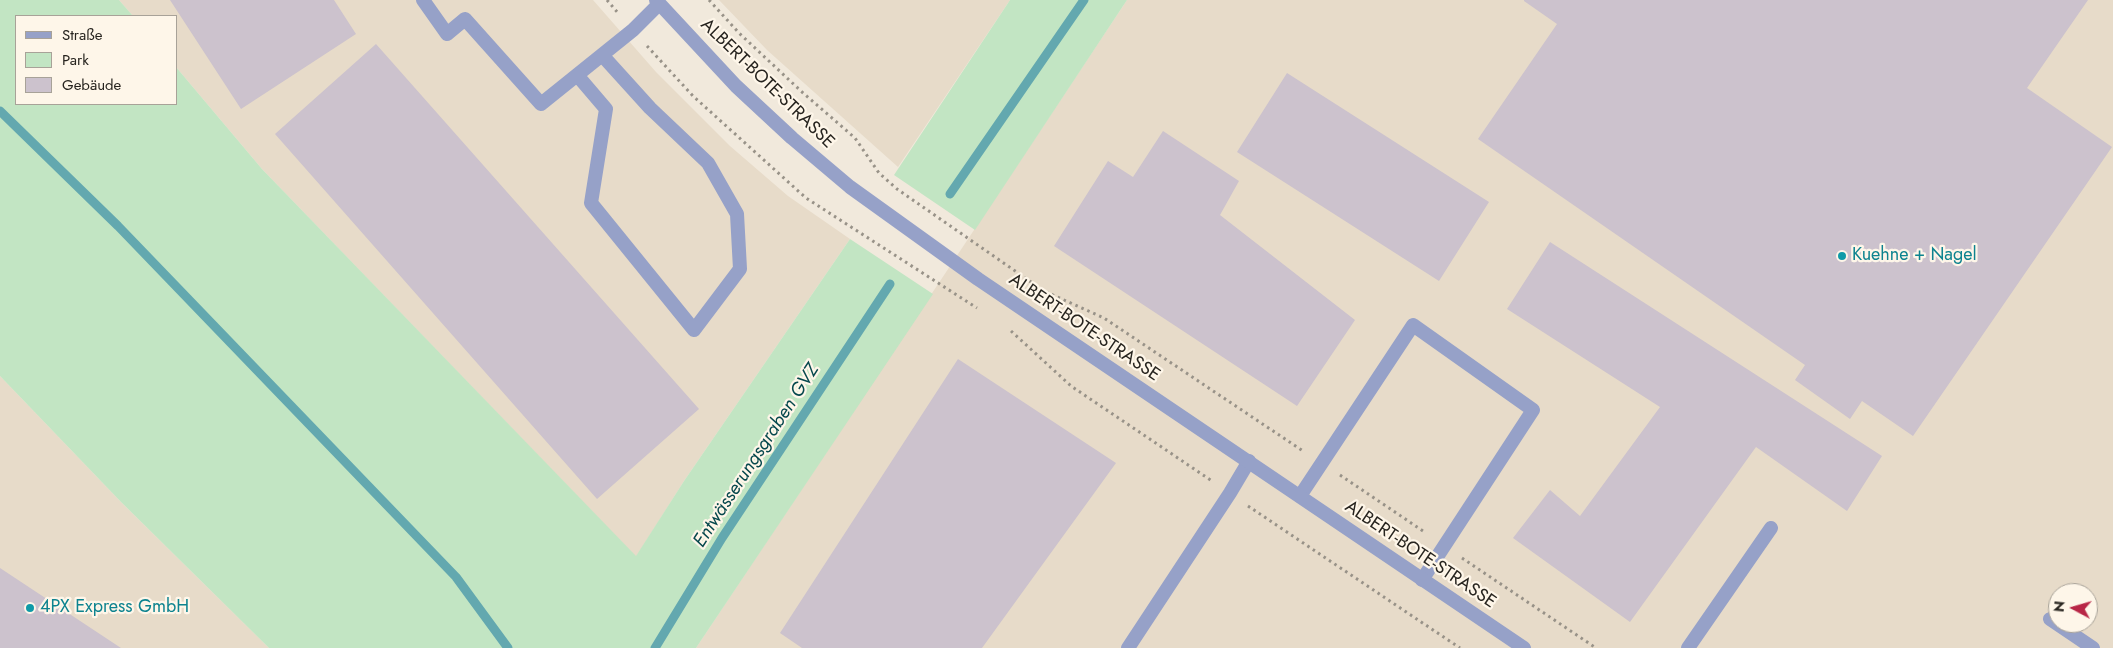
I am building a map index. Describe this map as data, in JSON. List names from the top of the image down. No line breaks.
{"streets":{"street":["ALBERT-BOTE-STRASSE"]},"water":["Entwässerungsgraben GVZ"],"places":["Kuehne + Nagel","4PX Express GmbH"],"legend":["Straße","Park","Gebäude"],"north":"left"}
